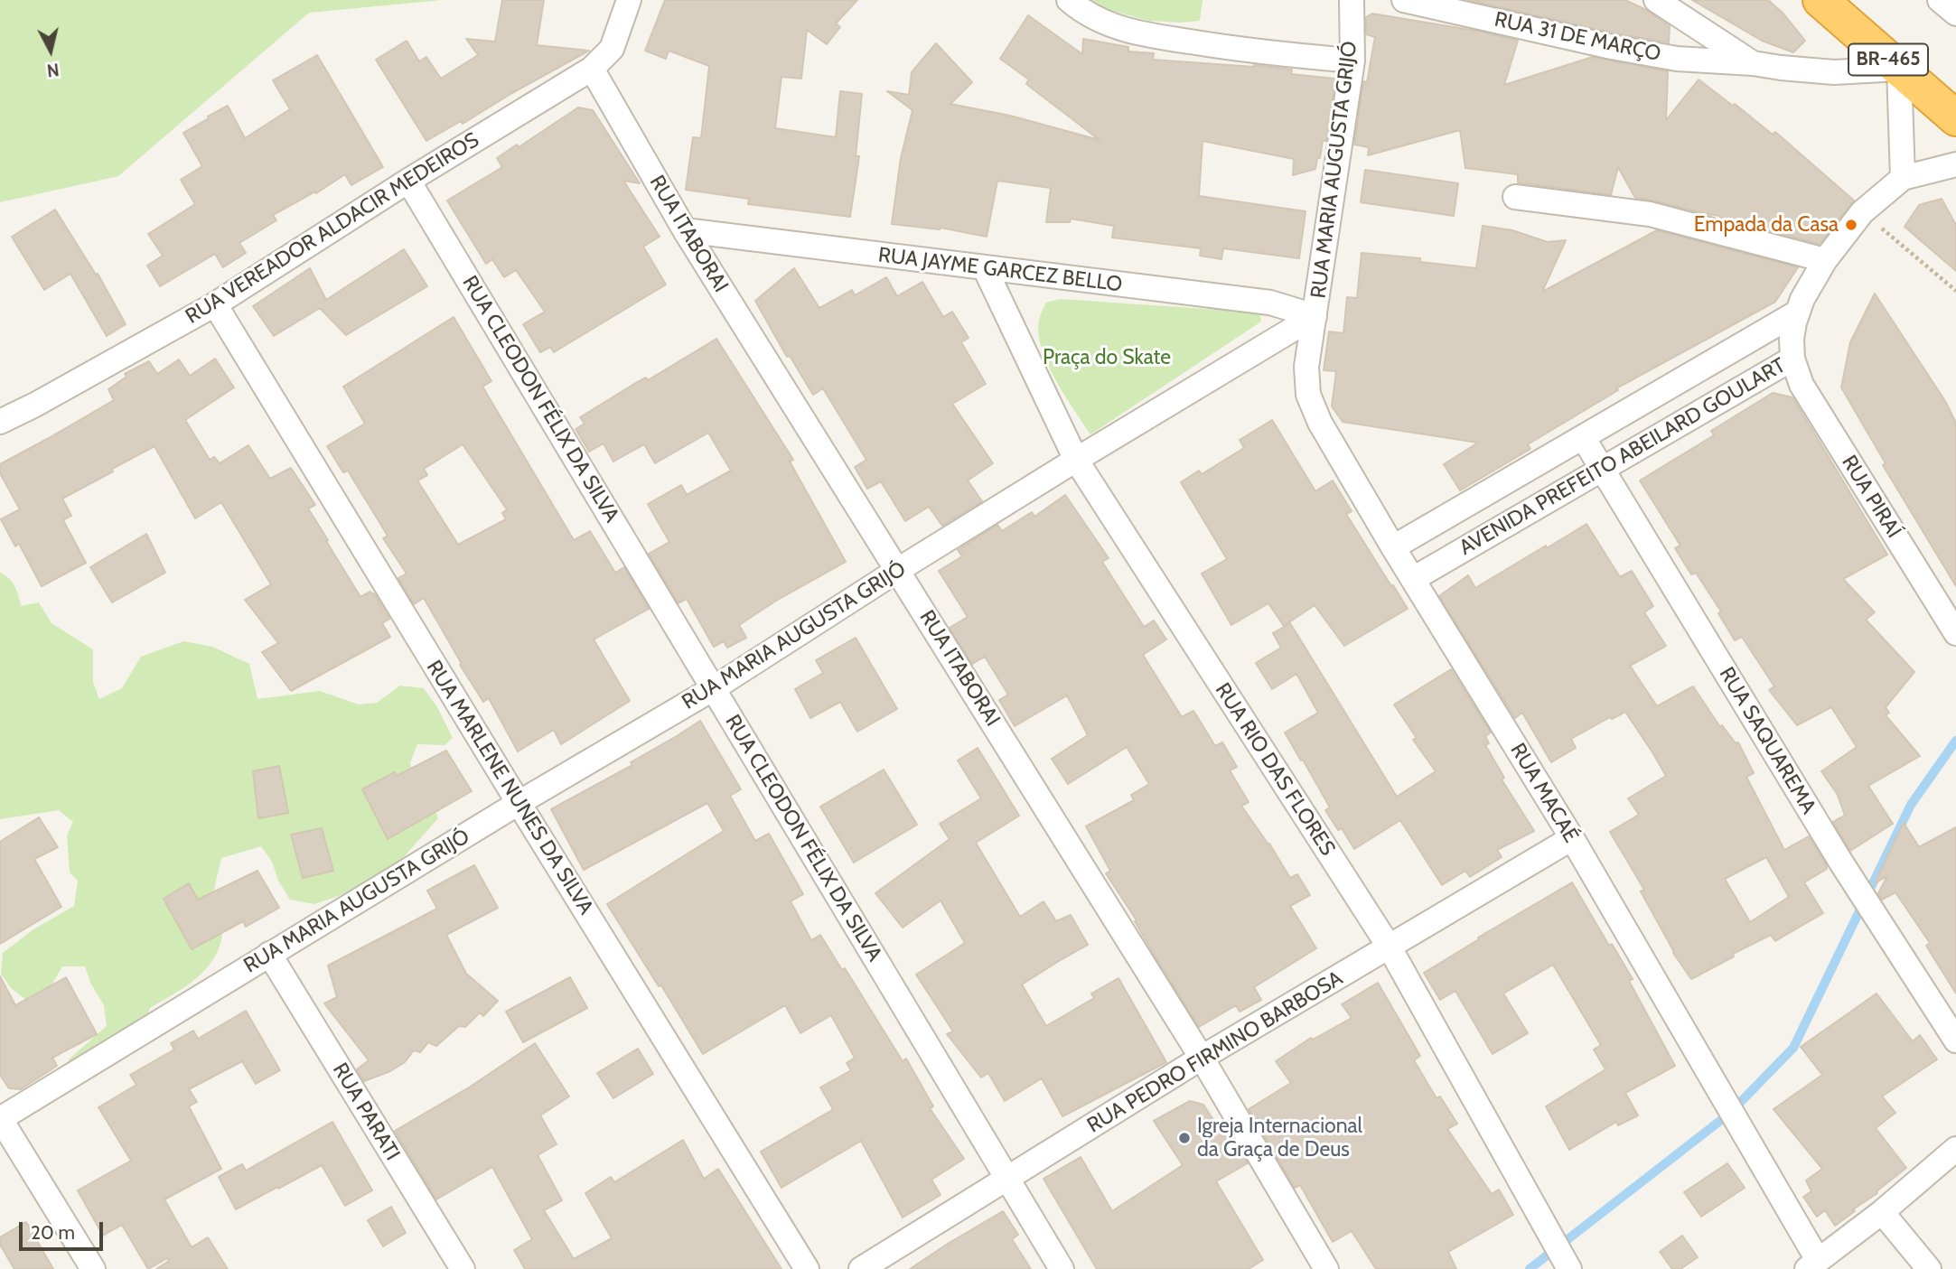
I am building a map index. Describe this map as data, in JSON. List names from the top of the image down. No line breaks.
{"streets":{"highway":["BR-465"],"street":["RUA 31 DE MARÇO","RUA MARIA AUGUSTA GRIJÓ","RUA VEREADOR ALDACIR MEDEIROS","RUA ITABORAI","RUA JAYME GARCEZ BELLO","RUA CLEODON FÉLIX DA SILVA","AVENIDA PREFEITO ABEILARD GOULART","RUA PIRAÍ","RUA SAQUAREMA","RUA RIO DAS FLORES","RUA MARLENE NUNES DA SILVA","RUA MACAÉ","RUA PEDRO FIRMINO BARBOSA","RUA PARATI"]},"crossings":[["RUA 31 DE MARÇO","BR-465"],["RUA MARIA AUGUSTA GRIJÓ","RUA ITABORAI"],["RUA MARIA AUGUSTA GRIJÓ","RUA JAYME GARCEZ BELLO"],["RUA MARIA AUGUSTA GRIJÓ","RUA CLEODON FÉLIX DA SILVA"],["RUA MARIA AUGUSTA GRIJÓ","RUA RIO DAS FLORES"],["RUA MARIA AUGUSTA GRIJÓ","RUA MARLENE NUNES DA SILVA"],["RUA MARIA AUGUSTA GRIJÓ","RUA MACAÉ"],["RUA MARIA AUGUSTA GRIJÓ","RUA PARATI"],["RUA VEREADOR ALDACIR MEDEIROS","RUA ITABORAI"],["RUA VEREADOR ALDACIR MEDEIROS","RUA CLEODON FÉLIX DA SILVA"],["RUA VEREADOR ALDACIR MEDEIROS","RUA MARLENE NUNES DA SILVA"],["RUA ITABORAI","RUA JAYME GARCEZ BELLO"],["RUA ITABORAI","RUA PEDRO FIRMINO BARBOSA"],["RUA JAYME GARCEZ BELLO","RUA RIO DAS FLORES"],["RUA JAYME GARCEZ BELLO","RUA MACAÉ"],["RUA CLEODON FÉLIX DA SILVA","RUA PEDRO FIRMINO BARBOSA"],["AVENIDA PREFEITO ABEILARD GOULART","RUA PIRAÍ"],["AVENIDA PREFEITO ABEILARD GOULART","RUA SAQUAREMA"],["AVENIDA PREFEITO ABEILARD GOULART","RUA MACAÉ"],["RUA RIO DAS FLORES","RUA PEDRO FIRMINO BARBOSA"],["RUA MACAÉ","RUA PEDRO FIRMINO BARBOSA"]],"parks":["Praça do Skate"],"places":["Empada da Casa","Igreja Internacional da Graça de Deus"],"scale_bar":"20 m","north":"bottom"}
